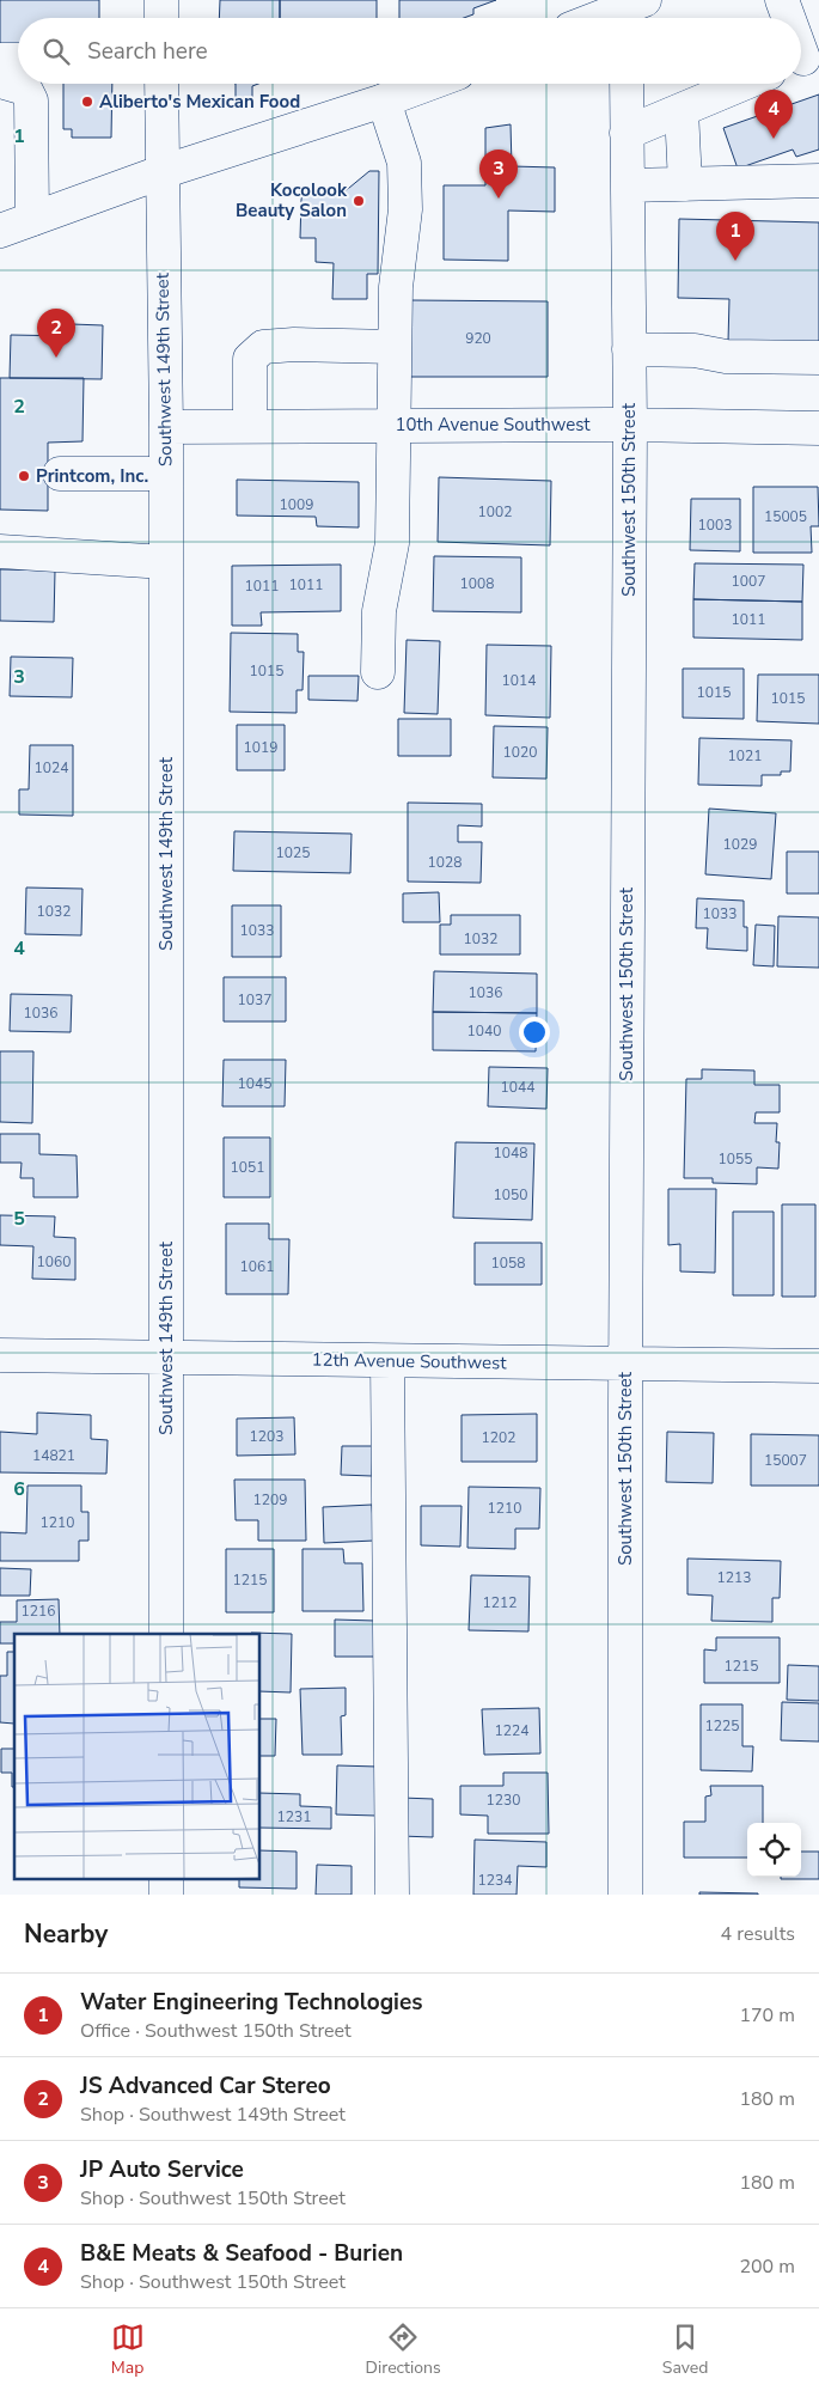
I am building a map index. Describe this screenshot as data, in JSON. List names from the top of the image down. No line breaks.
{"streets":{"street":["Southwest 149th Street","10th Avenue Southwest","Southwest 150th Street","12th Avenue Southwest"]},"crossings":[["Southwest 149th Street","10th Avenue Southwest"],["Southwest 149th Street","12th Avenue Southwest"],["10th Avenue Southwest","Southwest 150th Street"],["Southwest 150th Street","12th Avenue Southwest"]],"places":["Aliberto's Mexican Food","Kocolook Beauty Salon","Printcom, Inc."],"house_numbers":["920","1009","1002","15005","1003","1007","1008","1011","1011","1011","1015","1014","1015","1015","1019","1020","1021","1024","1029","1025","1028","1032","1033","1033","1032","1036","1037","1036","1040","1045","1044","1048","1055","1051","1050","1060","1058","1061","1203","1202","14821","15007","1209","1210","1210","1213","1215","1212","1216","1215","1225","1224","1230","1231","1234"],"page":{"search":"Search here","pins":["4","3","1","2"],"heading":["Nearby","4 results"],"list":[{"mark":"1","name":"Water Engineering Technologies","note":"Office · Southwest 150th Street","value":"170 m"},{"mark":"2","name":"JS Advanced Car Stereo","note":"Shop · Southwest 149th Street","value":"180 m"},{"mark":"3","name":"JP Auto Service","note":"Shop · Southwest 150th Street","value":"180 m"},{"mark":"4","name":"B&E Meats & Seafood - Burien","note":"Shop · Southwest 150th Street","value":"200 m"}],"nav":["Map","Directions","Saved"]},"grid":{"rows":["1","2","3","4","5","6"]}}
